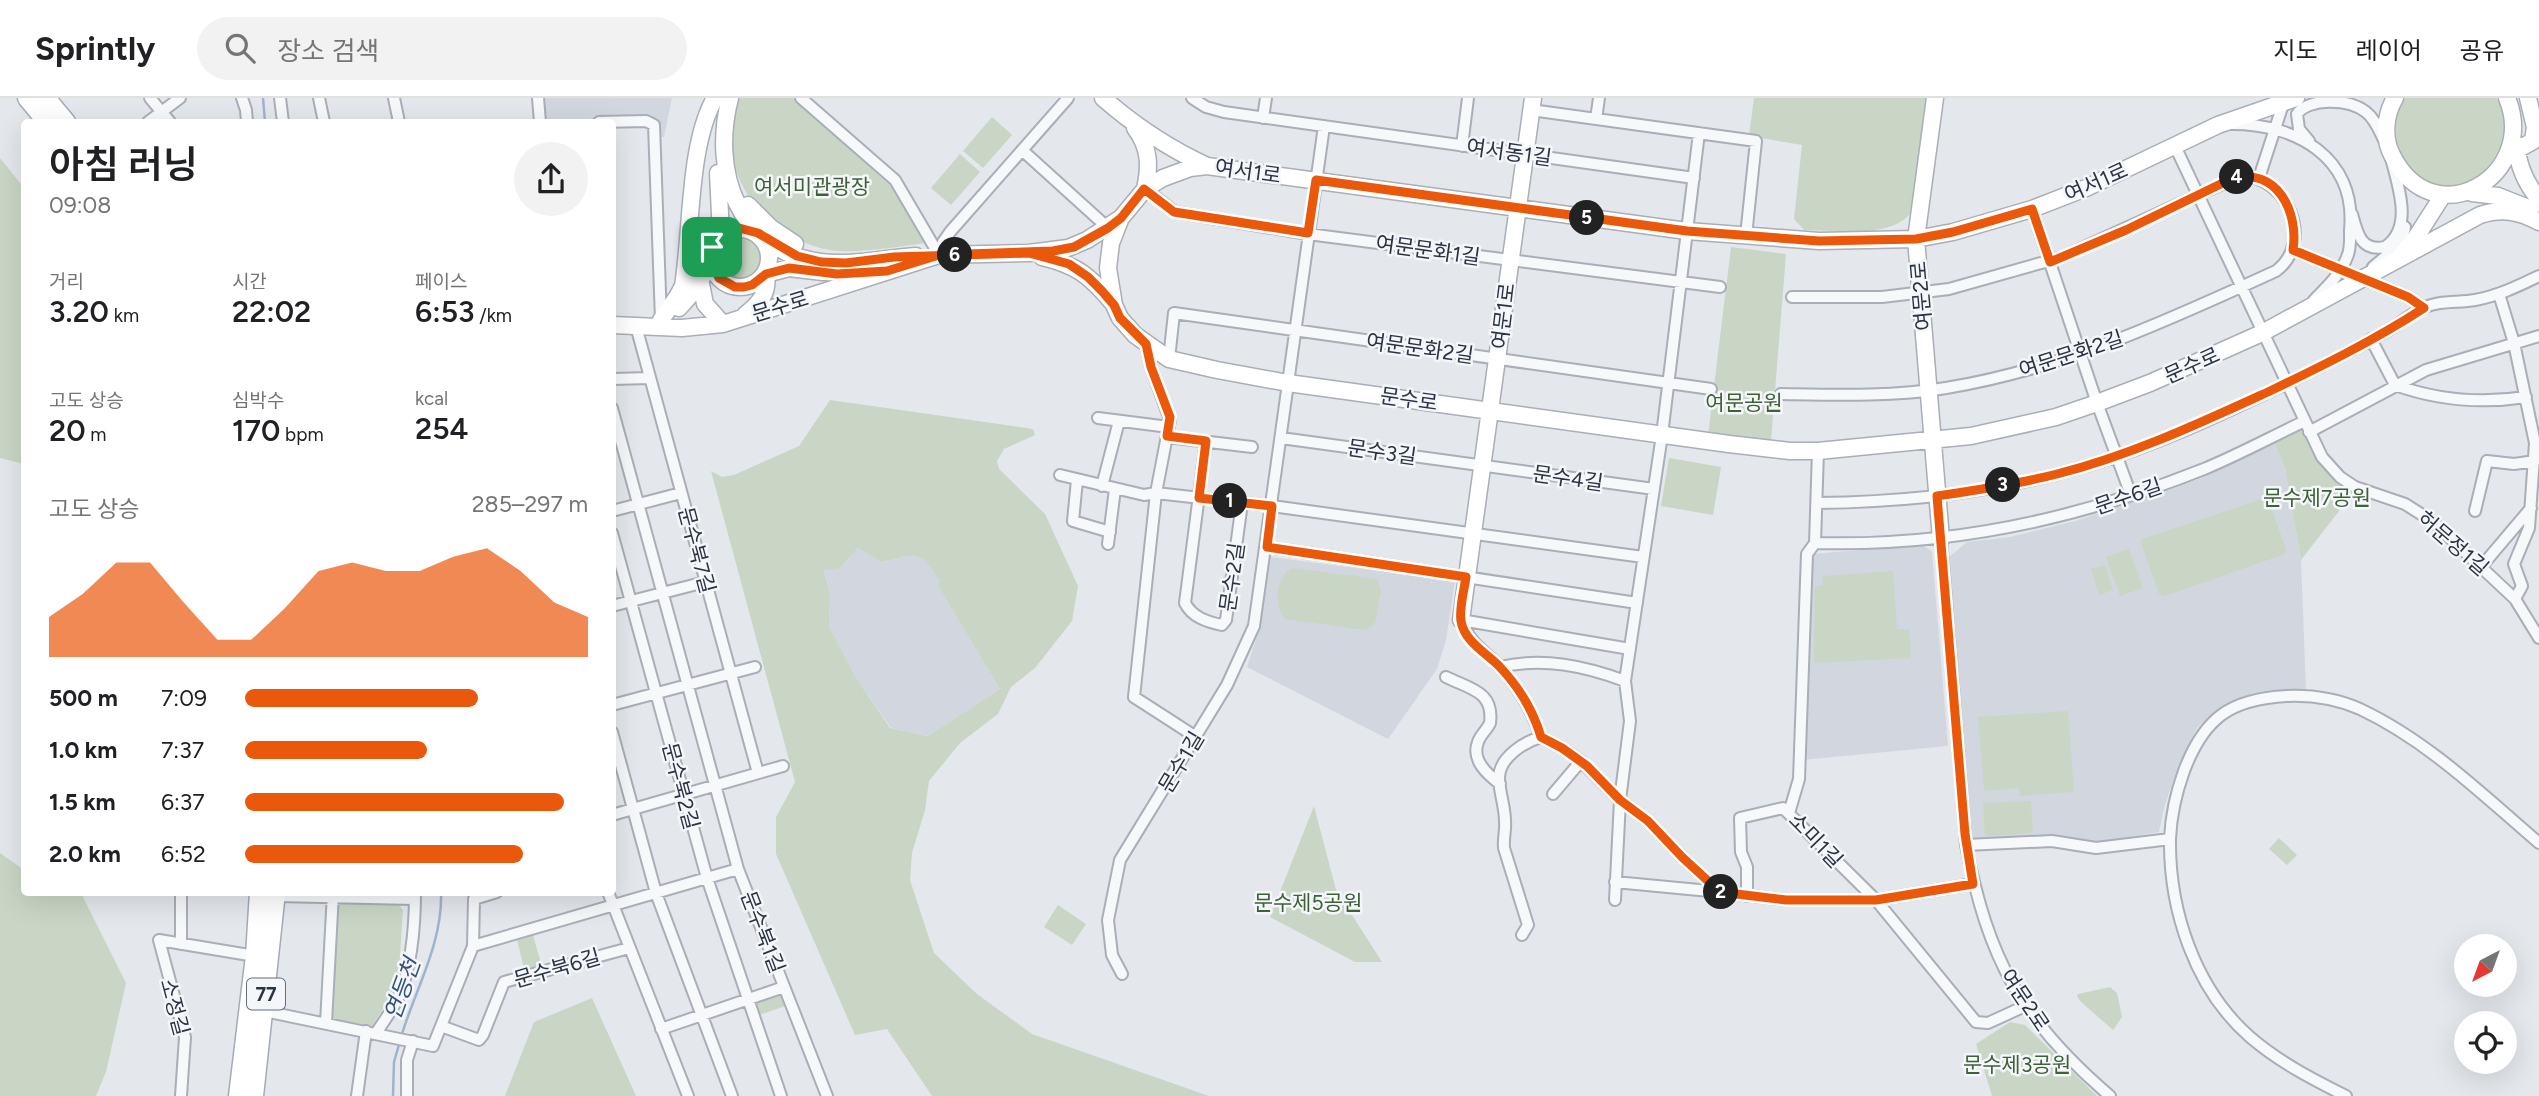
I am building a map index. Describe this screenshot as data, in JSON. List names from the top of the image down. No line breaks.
{"streets":{"main road":["77"],"street":["여서동1길","여서1로","여문문화1길","여문2로","문수로","여문1로","여문문화2길","문수3길","문수4길","문수6길","허문정1길","문수북7길","문수2길","문수1길","문수북2길","소미1길","문수북1길","문수북6길","소정길"]},"crossings":[["여서동1길","여문1로"],["여서1로","여문문화1길"],["여서1로","여문2로"],["여서1로","여문1로"],["여서1로","허문정1길"],["여서1로","문수1길"],["여문문화1길","여문1로"],["여문문화1길","문수1길"],["여문2로","문수로"],["여문2로","여문문화2길"],["여문2로","문수6길"],["여문2로","소미1길"],["문수로","여문1로"],["문수로","여문문화2길"],["문수로","허문정1길"],["문수로","문수북7길"],["문수로","문수1길"],["여문1로","여문문화2길"],["여문1로","문수3길"],["여문1로","문수4길"],["여문문화2길","허문정1길"],["여문문화2길","문수1길"],["문수3길","문수4길"],["문수3길","문수1길"],["문수6길","허문정1길"],["문수북2길","문수북1길"],["문수북1길","문수북6길"],["77","소정길"]],"water":["연등천"],"parks":["여서미관광장","여문공원","문수제7공원","문수제5공원","문수제3공원"],"north":"bottom left","page":{"header":"Sprintly","search":"장소 검색","nav":["지도","레이어","공유"],"heading":["아침 러닝","09:08"],"pins":["4","5","6","3","1","2"],"stats":[["거리","3.20 km"],["시간","22:02"],["페이스","6:53 /km"],["고도 상승","20 m"],["심박수","170 bpm"],["kcal","254"]],"chart":["고도 상승","285–297 m"],"list":[{"name":"500 m","note":"7:09"},{"name":"1.0 km","note":"7:37"},{"name":"1.5 km","note":"6:37"},{"name":"2.0 km","note":"6:52"}]}}
